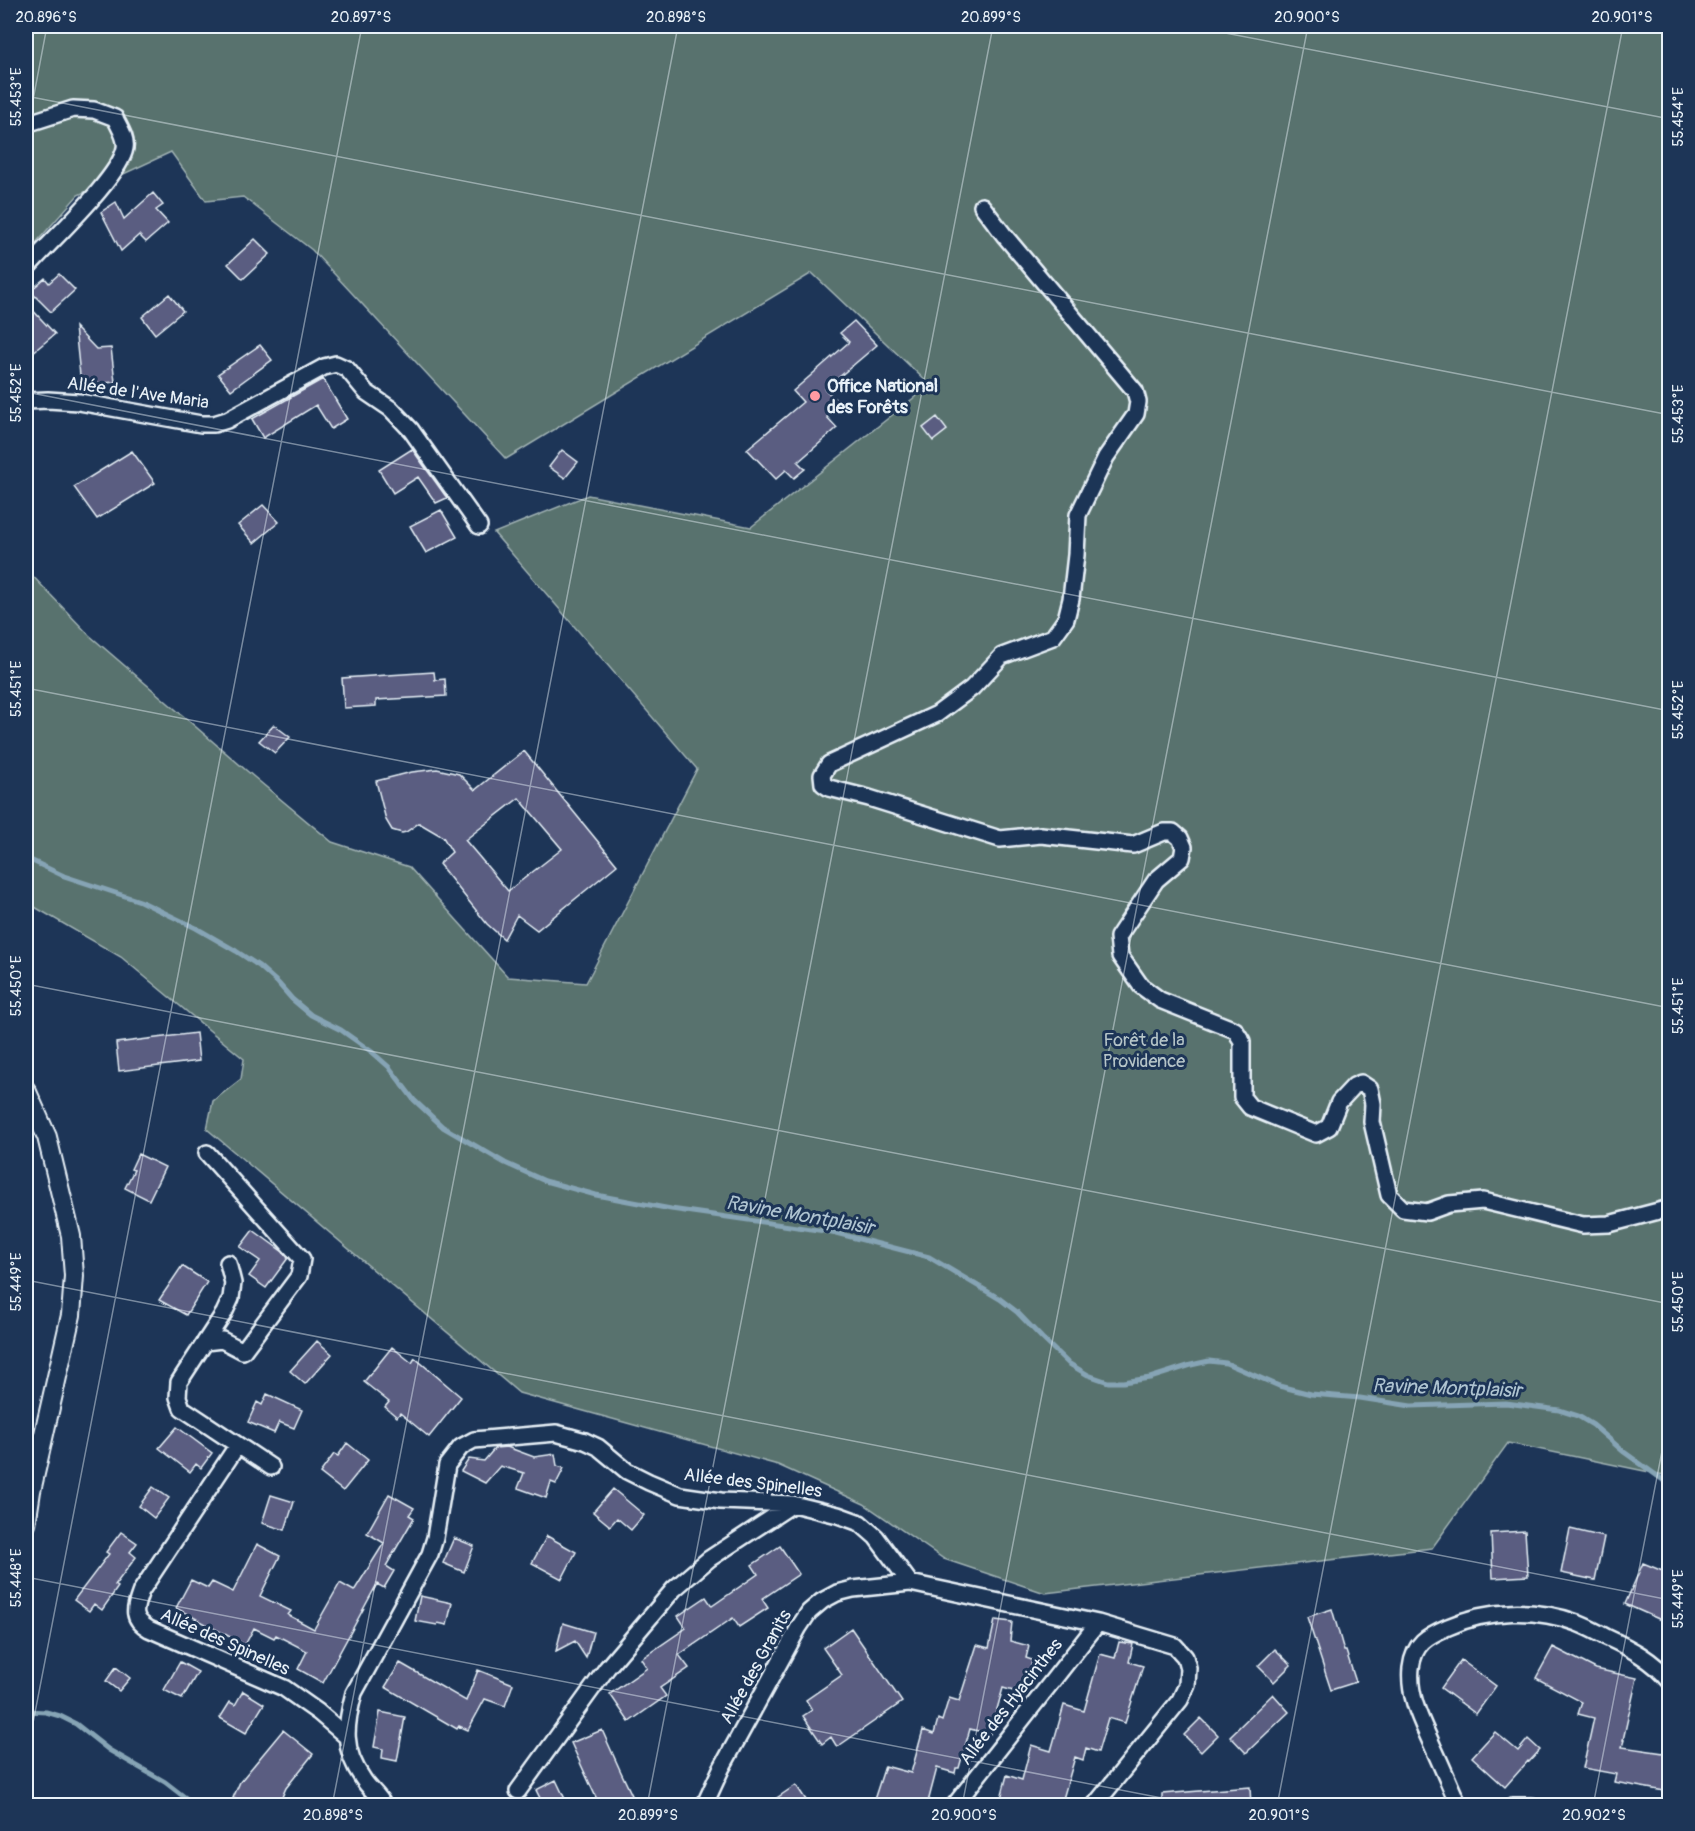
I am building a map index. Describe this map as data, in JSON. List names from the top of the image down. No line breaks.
{"streets":{"street":["Allée de l'Ave Maria","Allée des Spinelles","Allée des Granits","Allée des Hyacinthes"]},"crossings":[["Allée des Spinelles","Allée des Granits"]],"water":["Ravine Montplaisir"],"parks":["Forêt de la Providence"],"places":["Office National des Forêts"],"coordinates":["20.896°S","20.897°S","20.898°S","20.899°S","20.900°S","20.901°S","55.453°E","55.454°E","55.452°E","55.451°E","55.450°E","55.449°E","55.448°E","20.902°S"]}
